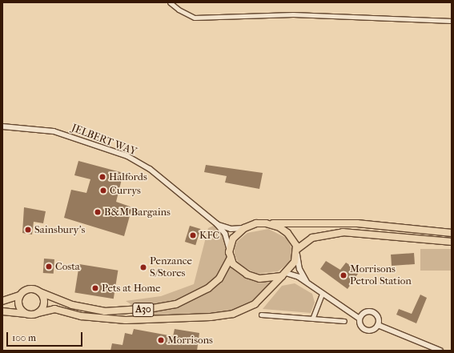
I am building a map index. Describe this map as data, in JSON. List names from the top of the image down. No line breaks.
{"streets":{"highway":["A30"],"street":["JELBERT WAY"]},"crossings":[["JELBERT WAY","A30"]],"places":["Halfords","Currys","B&M Bargains","Sainsbury's","KFC","Costa","Penzance S/Stores","Morrisons Petrol Station","Pets at Home","Morrisons"],"scale_bar":"100 m"}
